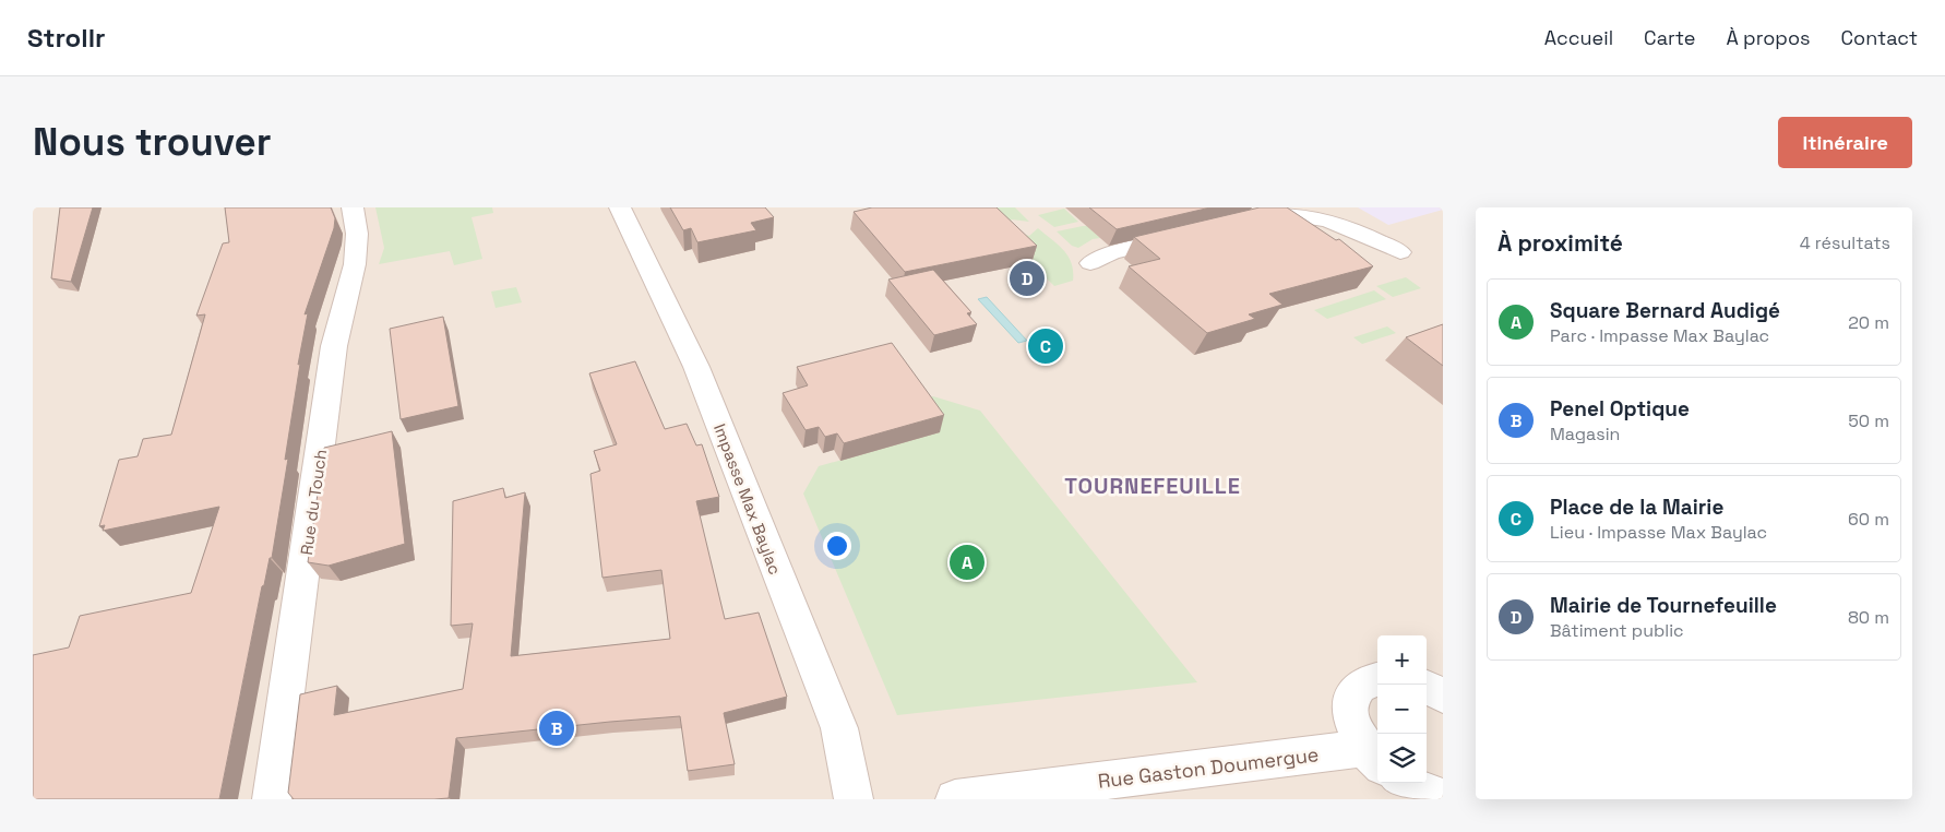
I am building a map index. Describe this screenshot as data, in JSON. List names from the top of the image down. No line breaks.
{"streets":{"street":["Impasse Max Baylac","Rue du Touch","Rue Gaston Doumergue"]},"districts":["TOURNEFEUILLE"],"page":{"header":"Strollr","nav":["Accueil","Carte","À propos","Contact"],"buttons":"Itinéraire","title":"Nous trouver","heading":["À proximité","4 résultats"],"pins":["D","C","A","B"],"list":[{"mark":"A","name":"Square Bernard Audigé","note":"Parc · Impasse Max Baylac","value":"20 m"},{"mark":"B","name":"Penel Optique","note":"Magasin","value":"50 m"},{"mark":"C","name":"Place de la Mairie","note":"Lieu · Impasse Max Baylac","value":"60 m"},{"mark":"D","name":"Mairie de Tournefeuille","note":"Bâtiment public","value":"80 m"}],"map_buttons":["+","−"]}}
